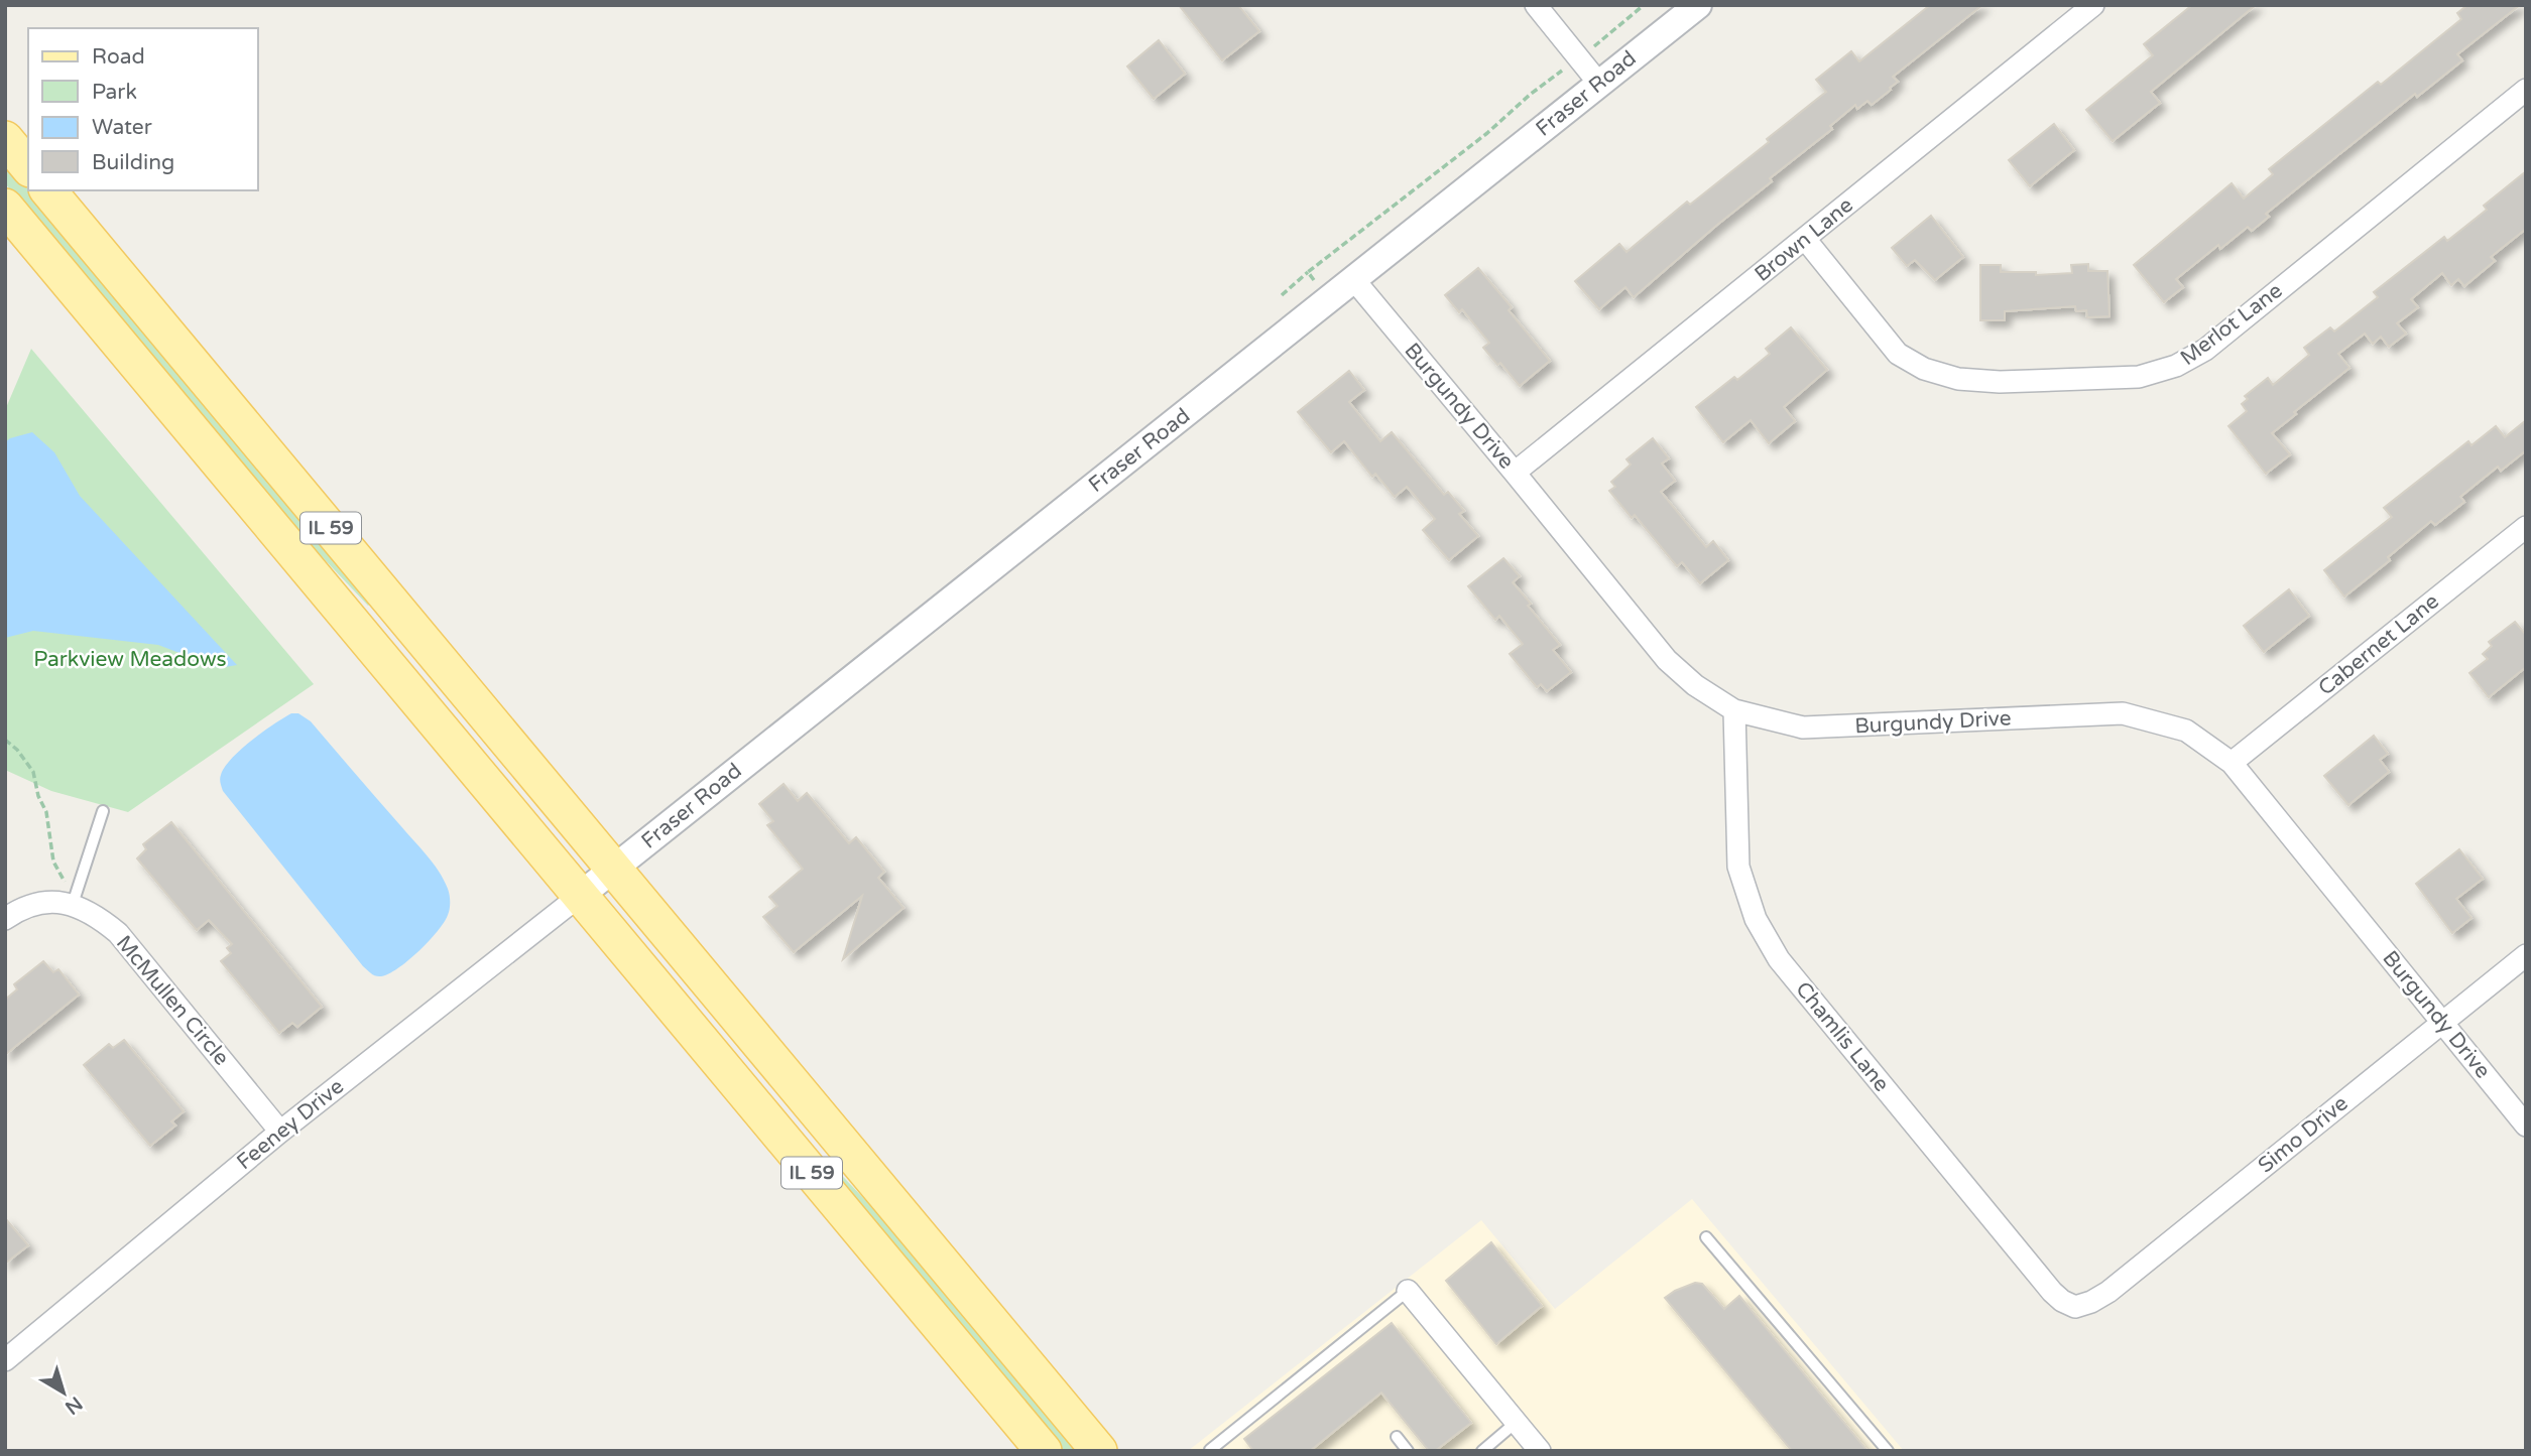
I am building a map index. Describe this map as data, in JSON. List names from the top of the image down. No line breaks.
{"streets":{"main road":["IL 59"],"street":["Fraser Road","Brown Lane","Merlot Lane","Burgundy Drive","Cabernet Lane","McMullen Circle","Chamlis Lane","Feeney Drive","Simo Drive"]},"crossings":[["Fraser Road","Burgundy Drive"],["Fraser Road","IL 59"],["Fraser Road","Feeney Drive"],["Brown Lane","Merlot Lane"],["Brown Lane","Burgundy Drive"],["Burgundy Drive","Cabernet Lane"],["Burgundy Drive","Chamlis Lane"],["Burgundy Drive","Simo Drive"],["IL 59","Feeney Drive"],["McMullen Circle","Feeney Drive"],["Chamlis Lane","Simo Drive"]],"parks":["Parkview Meadows"],"legend":["Road","Park","Water","Building"],"north":"bottom right"}
